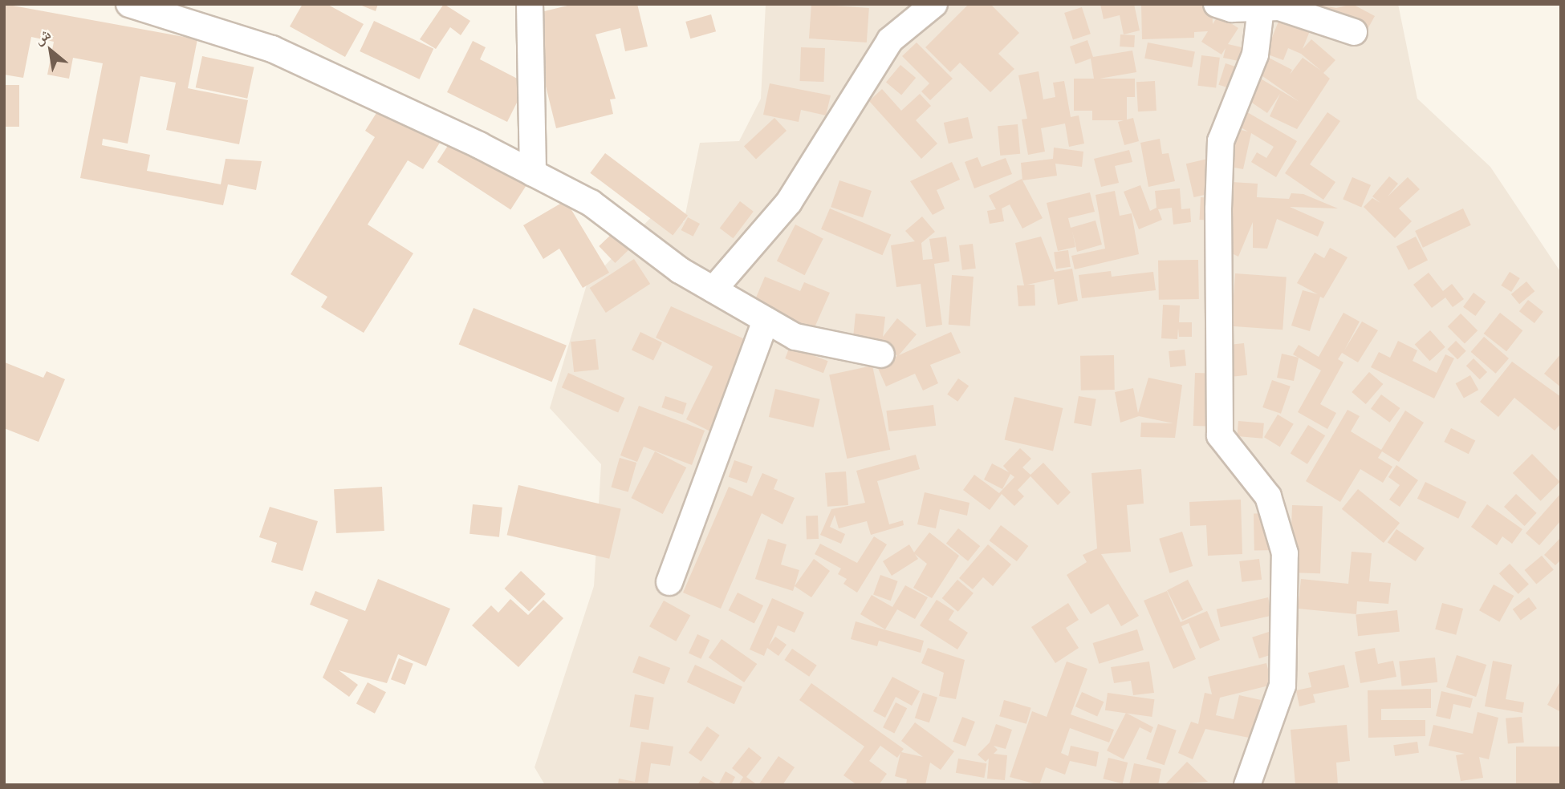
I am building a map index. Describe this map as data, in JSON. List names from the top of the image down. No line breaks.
{"north":"top left"}
